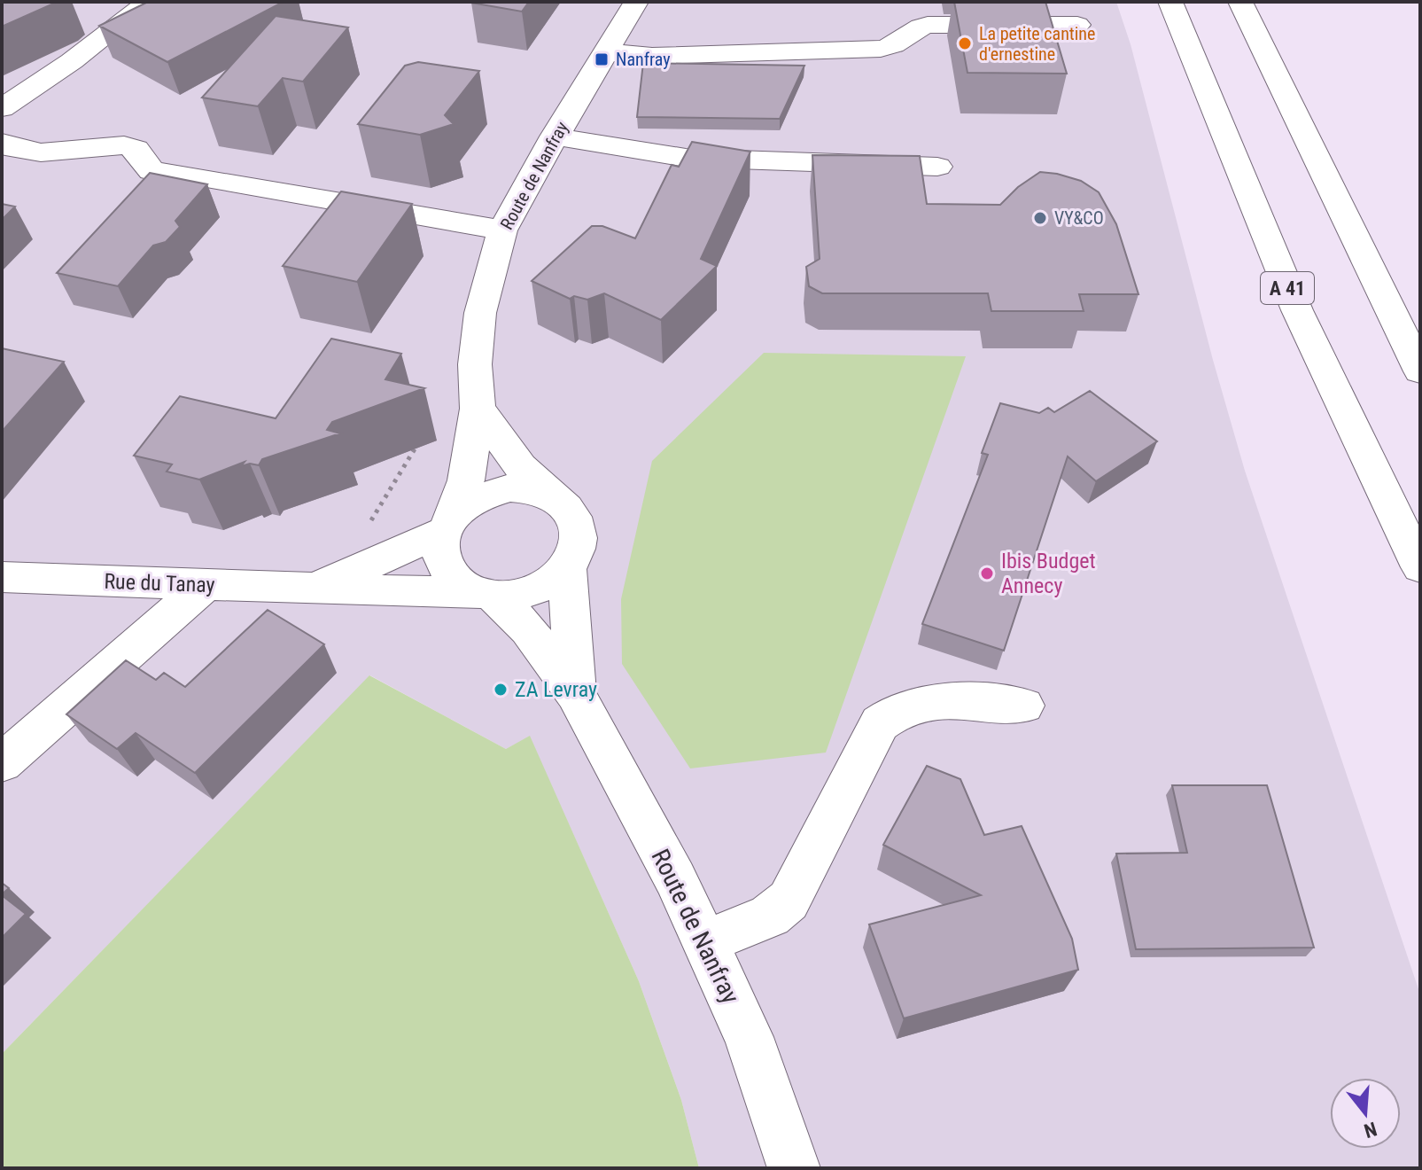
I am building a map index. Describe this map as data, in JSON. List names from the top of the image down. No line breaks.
{"streets":{"main road":["Route de Nanfray","A 41","Rue du Tanay"]},"crossings":[["Route de Nanfray","Rue du Tanay"]],"places":{"other":["La petite cantine d'ernestine","VY&CO","Ibis Budget Annecy","ZA Levray"],"transit":["Nanfray"]},"north":"bottom"}
